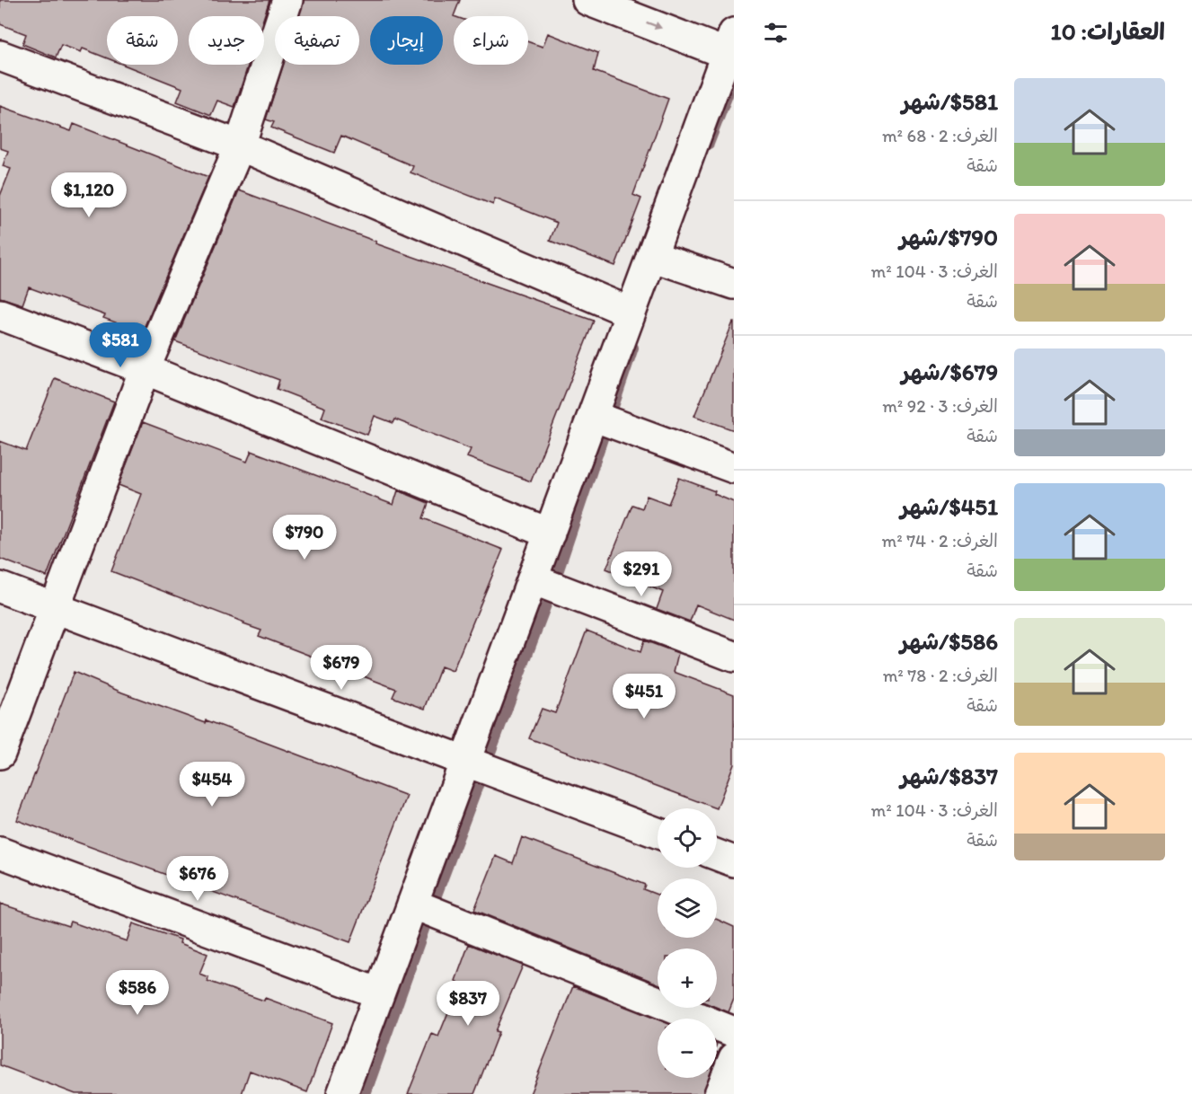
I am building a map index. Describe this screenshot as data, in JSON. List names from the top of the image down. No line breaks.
{"page":{"heading":"العقارات: 10","chip":["شراء","إيجار","تصفية","جديد","شقة"],"list":[{"name":"$581/شهر","note":"الغرف: 2 · 68 m² · شقة"},{"name":"$790/شهر","note":"الغرف: 3 · 104 m² · شقة"},{"name":"$679/شهر","note":"الغرف: 3 · 92 m² · شقة"},{"name":"$451/شهر","note":"الغرف: 2 · 74 m² · شقة"},{"name":"$586/شهر","note":"الغرف: 2 · 78 m² · شقة"},{"name":"$837/شهر","note":"الغرف: 3 · 104 m² · شقة"}],"price":["$1,120","$581","$790","$291","$679","$451","$454","$676","$586","$837"],"map_buttons":["+","−"]}}
